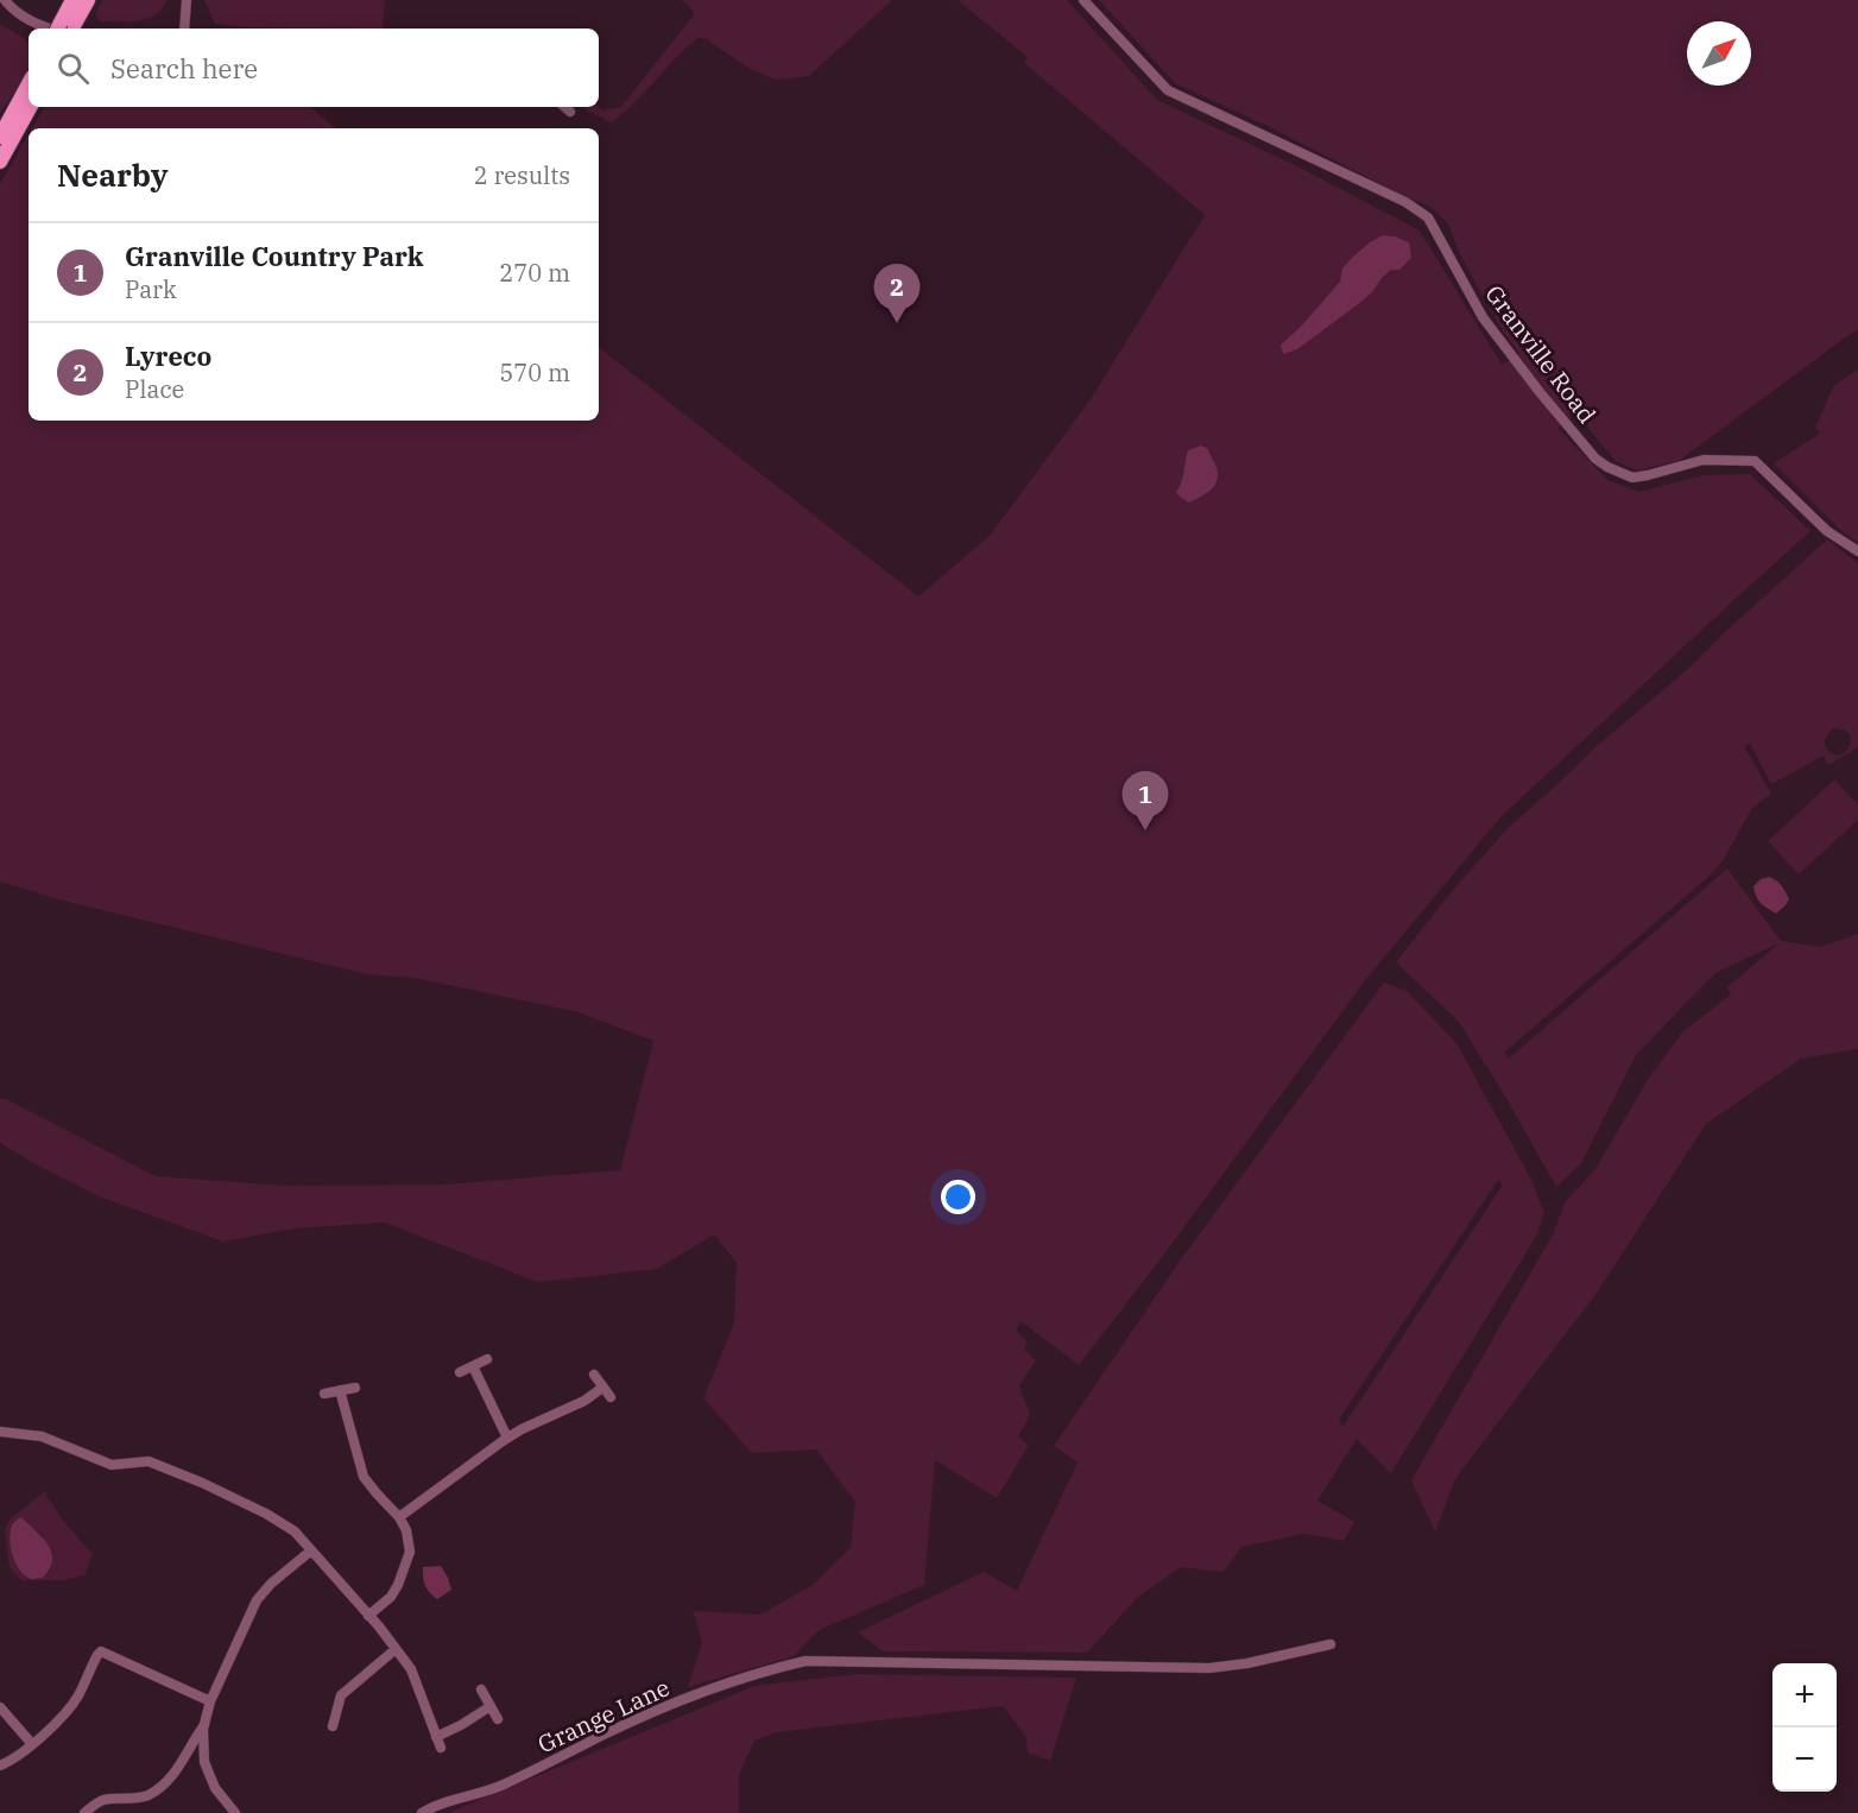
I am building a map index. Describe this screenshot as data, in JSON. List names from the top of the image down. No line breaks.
{"streets":{"street":["Granville Road","Grange Lane"]},"north":"top right","page":{"search":"Search here","heading":["Nearby","2 results"],"list":[{"mark":"1","name":"Granville Country Park","note":"Park","value":"270 m"},{"mark":"2","name":"Lyreco","note":"Place","value":"570 m"}],"pins":["2","1"],"map_buttons":["+","−"]}}
